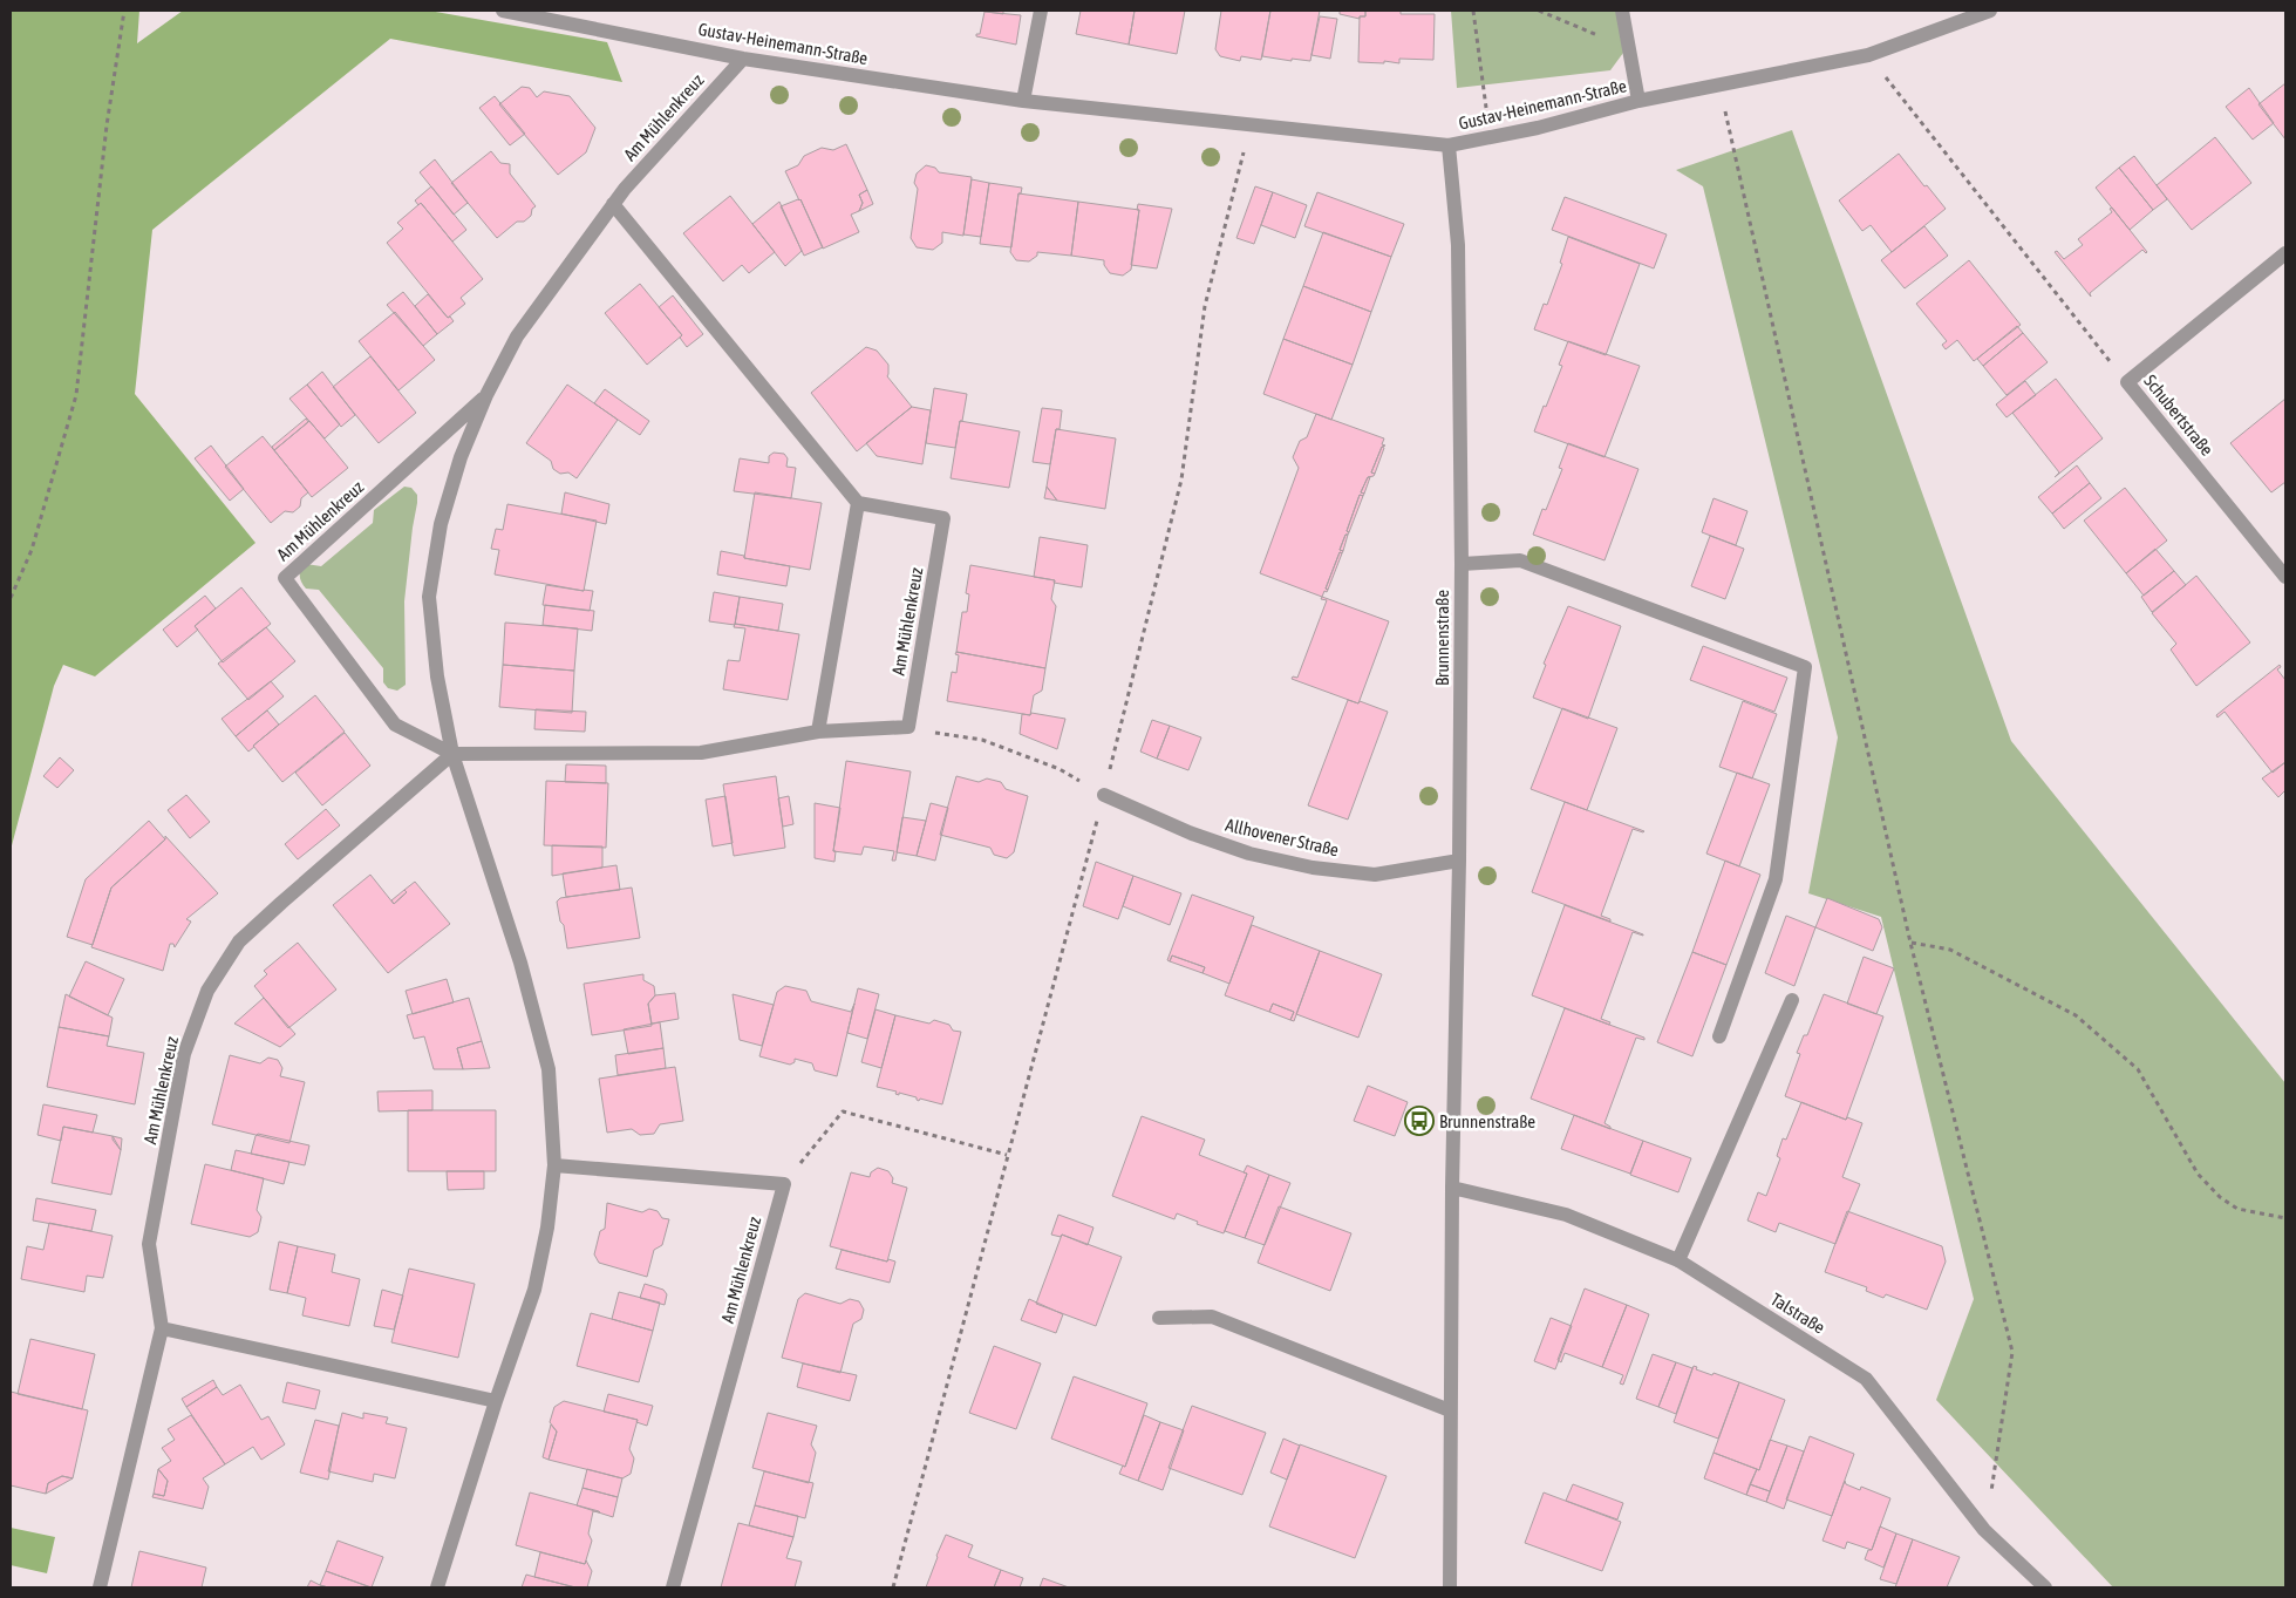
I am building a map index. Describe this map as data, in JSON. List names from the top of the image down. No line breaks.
{"streets":{"street":["Gustav-Heinemann-Straße","Am Mühlenkreuz","Schubertstraße","Brunnenstraße","Allhovener Straße","Talstraße"]},"crossings":[["Gustav-Heinemann-Straße","Am Mühlenkreuz"],["Gustav-Heinemann-Straße","Brunnenstraße"],["Brunnenstraße","Allhovener Straße"],["Brunnenstraße","Talstraße"]],"places":{"bus stop":["Brunnenstraße"]}}
